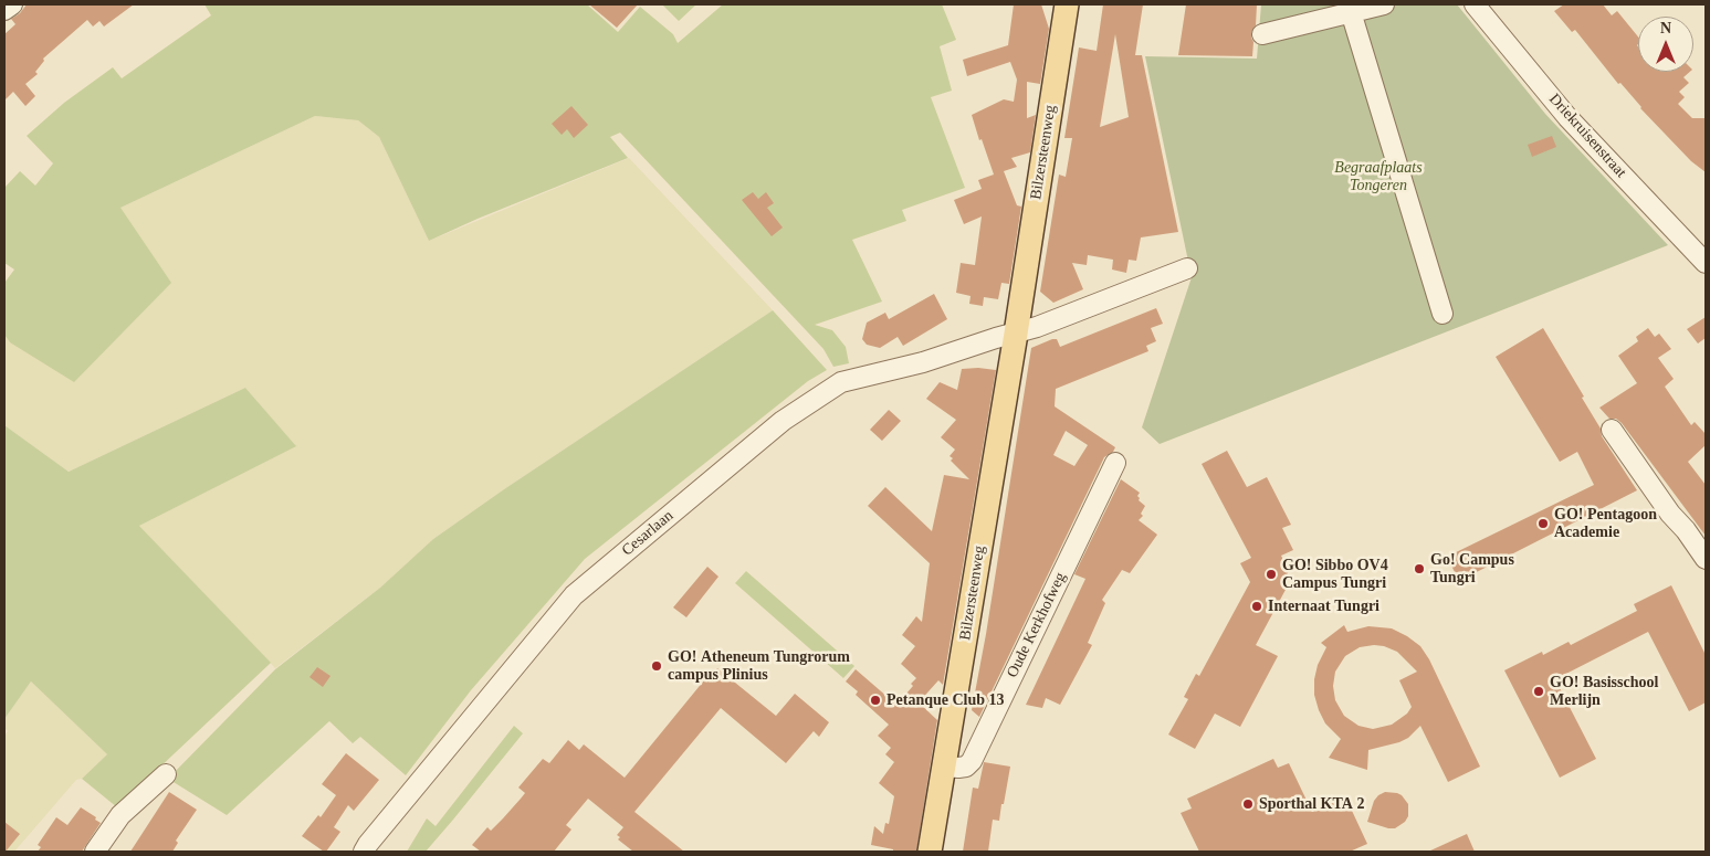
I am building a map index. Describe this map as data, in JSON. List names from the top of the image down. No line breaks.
{"streets":{"main road":["Bilzersteenweg"],"street":["Driekruisenstraat","Cesarlaan","Oude Kerkhofweg"]},"crossings":[["Bilzersteenweg","Cesarlaan"],["Bilzersteenweg","Oude Kerkhofweg"]],"parks":["Begraafplaats Tongeren"],"places":["GO! Pentagoon Academie","Go! Campus Tungri","GO! Sibbo OV4 Campus Tungri","Internaat Tungri","GO! Atheneum Tungrorum campus Plinius","GO! Basisschool Merlijn","Petanque Club 13","Sporthal KTA 2"],"north":"top"}
